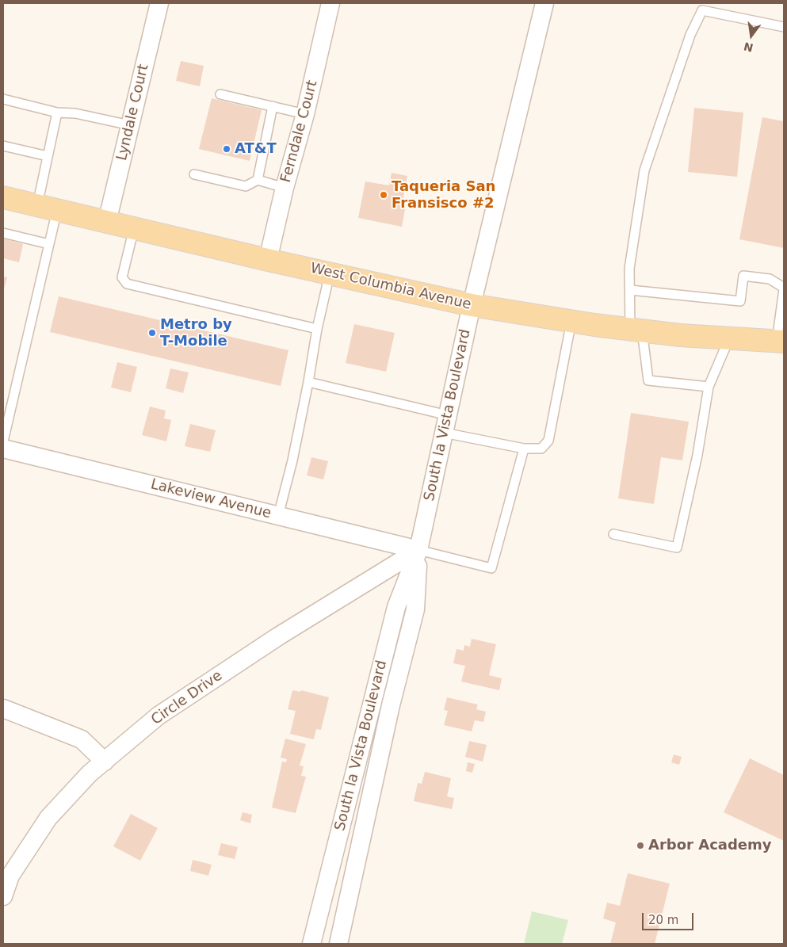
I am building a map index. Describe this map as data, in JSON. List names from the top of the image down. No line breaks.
{"streets":{"main road":["West Columbia Avenue"],"street":["Lyndale Court","Ferndale Court","South la Vista Boulevard","Lakeview Avenue","Circle Drive"]},"crossings":[["Lyndale Court","West Columbia Avenue"],["Ferndale Court","West Columbia Avenue"],["West Columbia Avenue","South la Vista Boulevard"],["South la Vista Boulevard","Lakeview Avenue"],["South la Vista Boulevard","Circle Drive"],["Lakeview Avenue","Circle Drive"]],"places":["AT&T","Taqueria San Fransisco #2","Metro by T-Mobile","Arbor Academy"],"scale_bar":"20 m","north":"bottom"}
